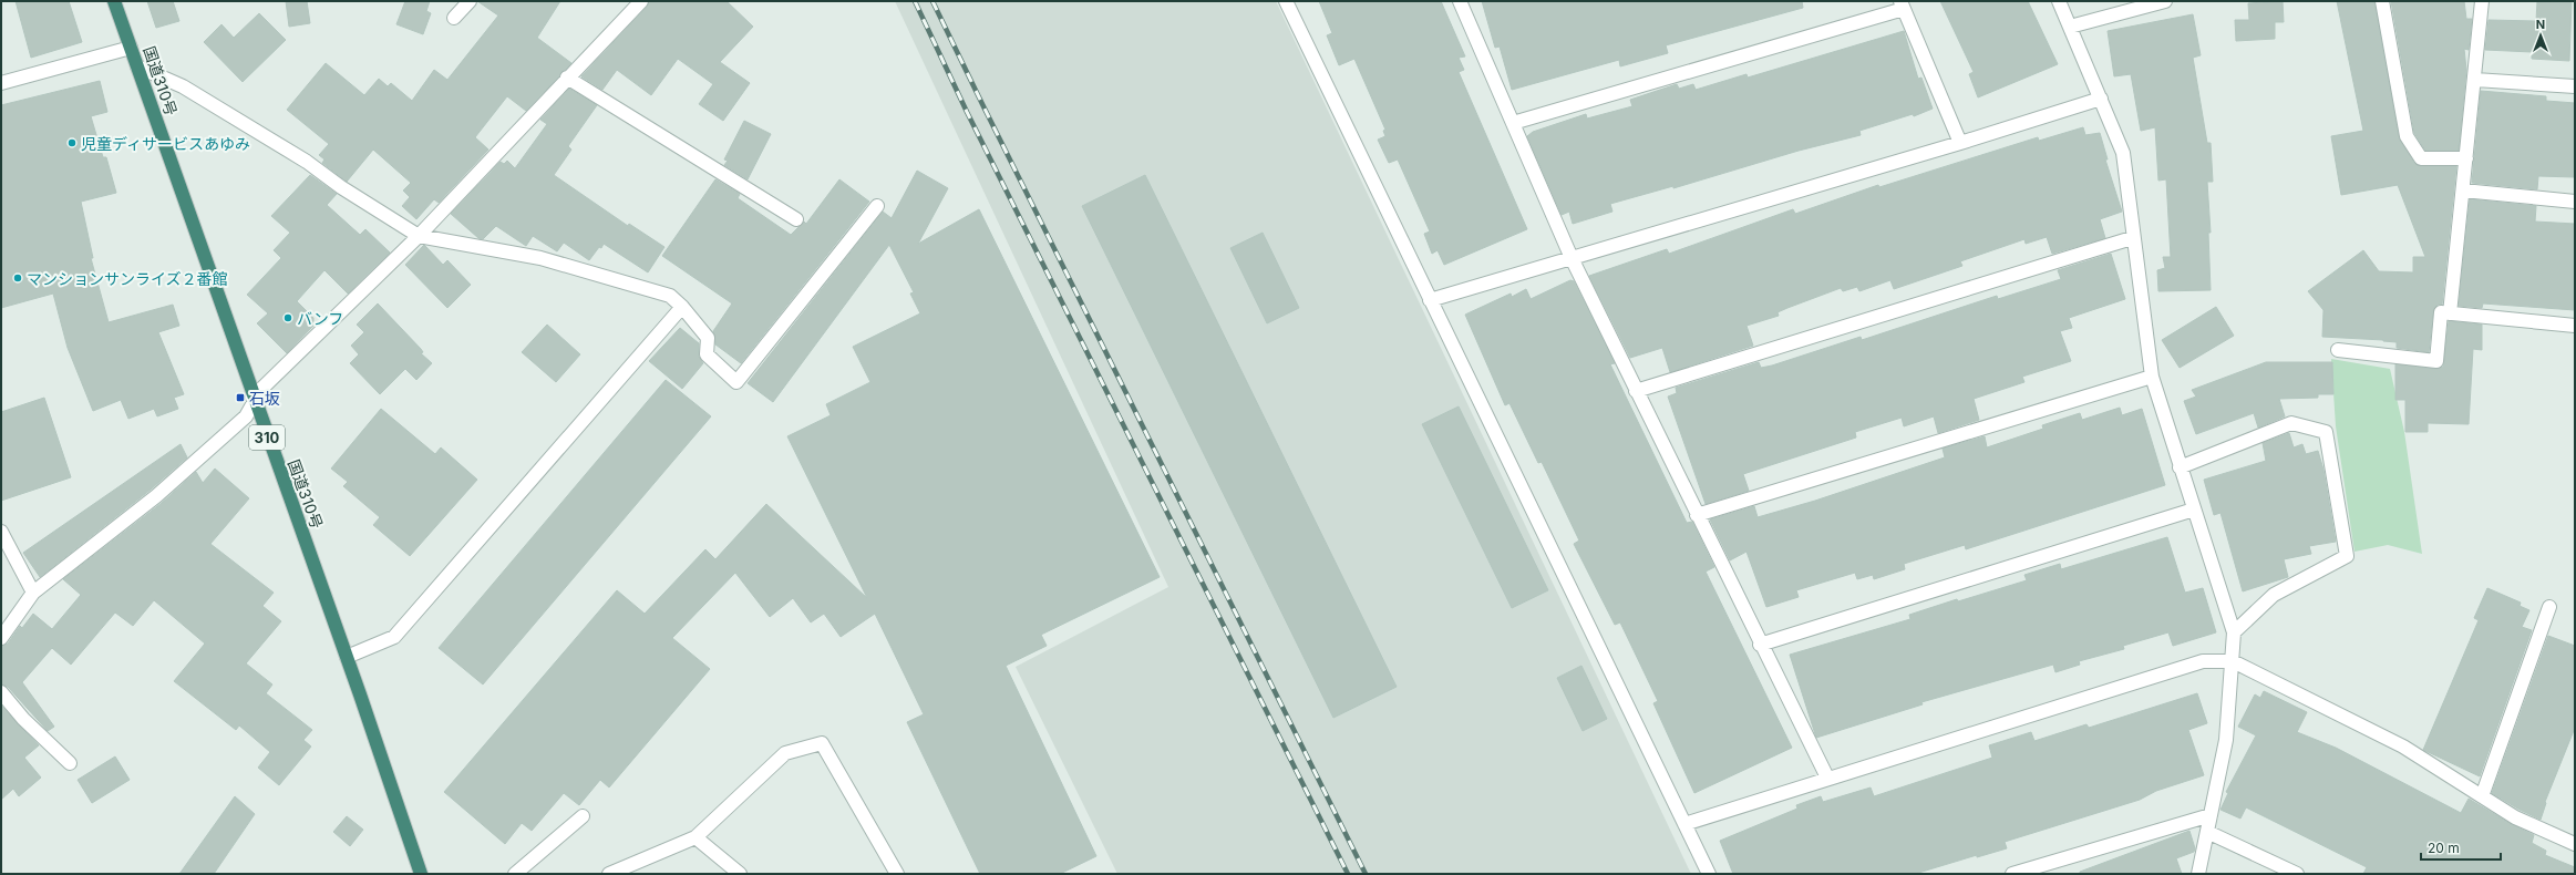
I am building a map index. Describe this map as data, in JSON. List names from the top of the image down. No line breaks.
{"streets":{"highway":["国道310号","310"]},"places":{"other":["児童ディサービスあゆみ","マンションサンライズ２番館","バンフ"],"transit":["石坂"]},"scale_bar":"20 m","north":"top"}
